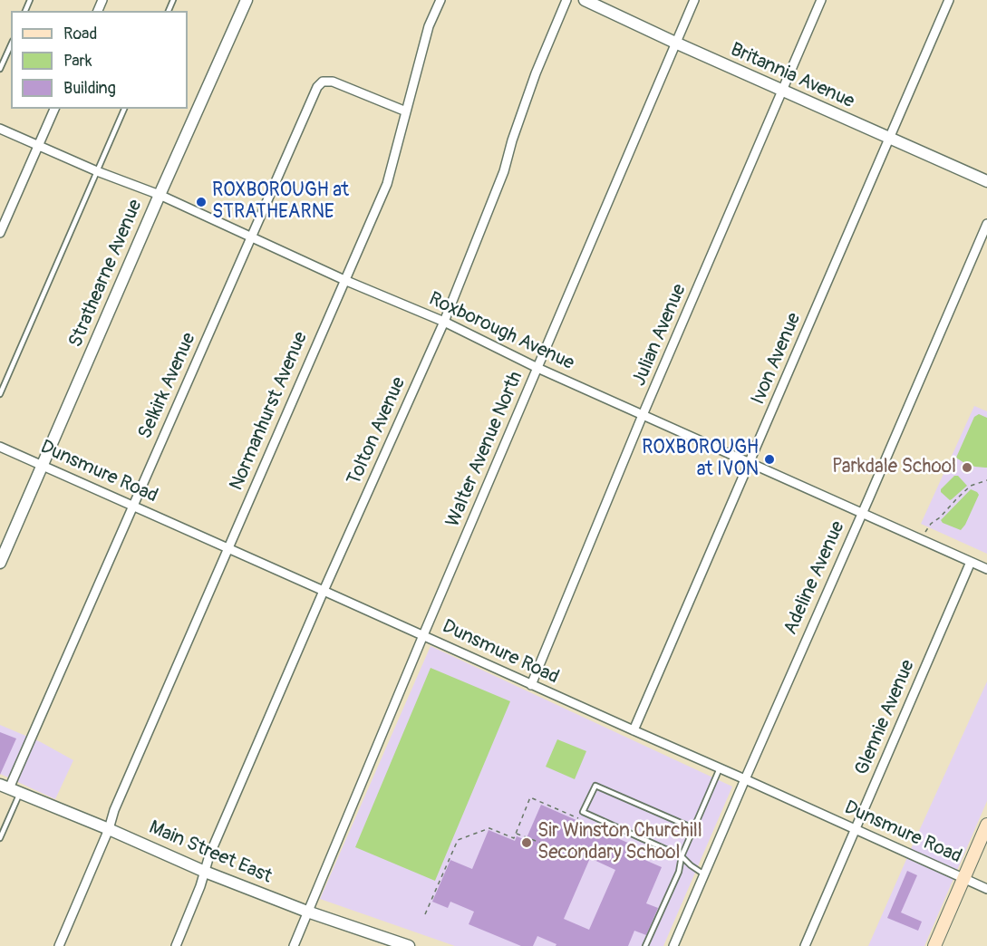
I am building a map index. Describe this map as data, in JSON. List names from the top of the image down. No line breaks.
{"streets":{"street":["Britannia Avenue","Strathearne Avenue","Roxborough Avenue","Julian Avenue","Ivon Avenue","Selkirk Avenue","Normanhurst Avenue","Tolton Avenue","Walter Avenue North","Dunsmure Road","Adeline Avenue","Glennie Avenue","Main Street East"]},"crossings":[["Britannia Avenue","Julian Avenue"],["Britannia Avenue","Ivon Avenue"],["Britannia Avenue","Walter Avenue North"],["Strathearne Avenue","Roxborough Avenue"],["Strathearne Avenue","Dunsmure Road"],["Roxborough Avenue","Julian Avenue"],["Roxborough Avenue","Ivon Avenue"],["Roxborough Avenue","Selkirk Avenue"],["Roxborough Avenue","Normanhurst Avenue"],["Roxborough Avenue","Tolton Avenue"],["Roxborough Avenue","Walter Avenue North"],["Roxborough Avenue","Adeline Avenue"],["Roxborough Avenue","Glennie Avenue"],["Julian Avenue","Dunsmure Road"],["Ivon Avenue","Dunsmure Road"],["Selkirk Avenue","Normanhurst Avenue"],["Selkirk Avenue","Dunsmure Road"],["Selkirk Avenue","Main Street East"],["Normanhurst Avenue","Dunsmure Road"],["Normanhurst Avenue","Main Street East"],["Tolton Avenue","Dunsmure Road"],["Tolton Avenue","Main Street East"],["Walter Avenue North","Dunsmure Road"],["Walter Avenue North","Main Street East"],["Dunsmure Road","Adeline Avenue"],["Dunsmure Road","Glennie Avenue"]],"places":["ROXBOROUGH at STRATHEARNE","ROXBOROUGH at IVON","Parkdale School","Sir Winston Churchill Secondary School"],"legend":["Road","Park","Building"]}
